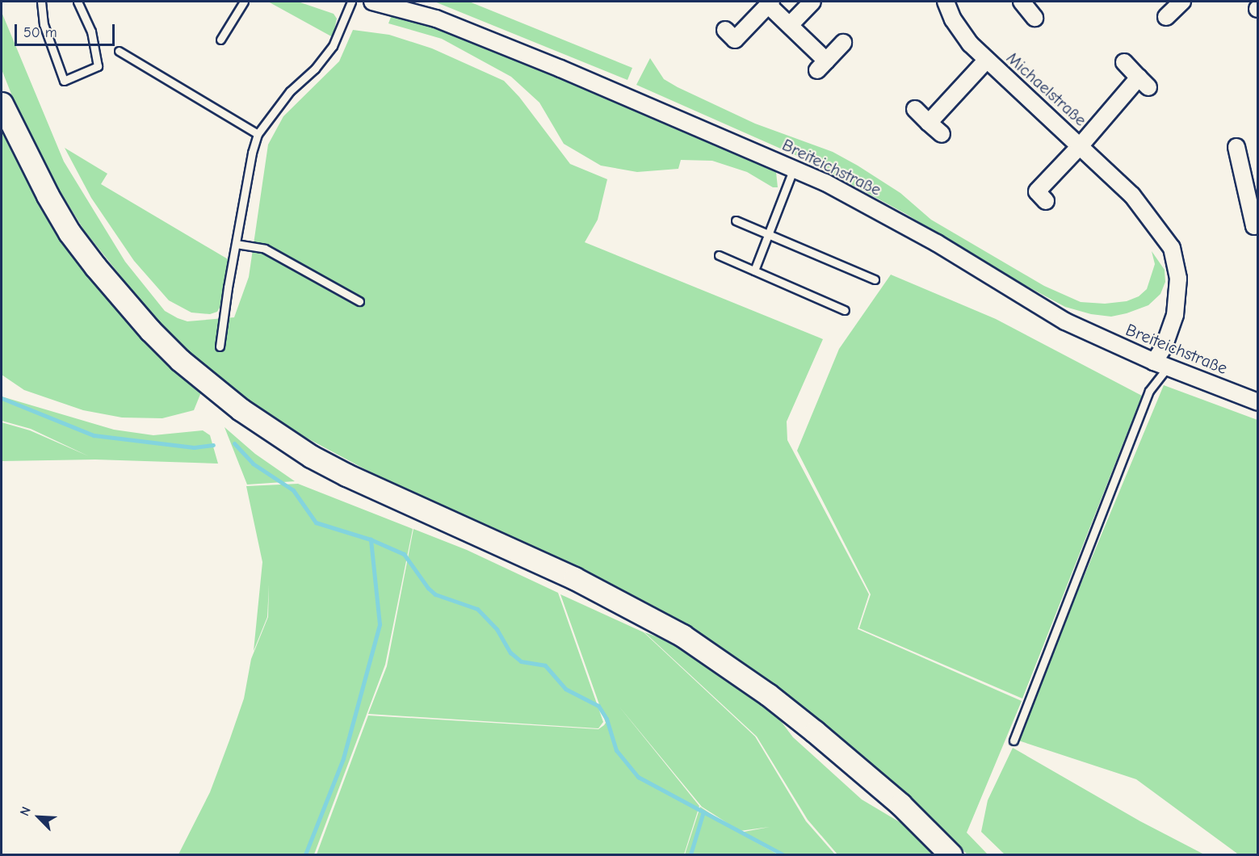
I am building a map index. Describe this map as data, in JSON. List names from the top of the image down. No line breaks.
{"streets":{"street":["Michaelstraße","Breiteichstraße"]},"crossings":[["Michaelstraße","Breiteichstraße"]],"scale_bar":"50 m","north":"top left"}
